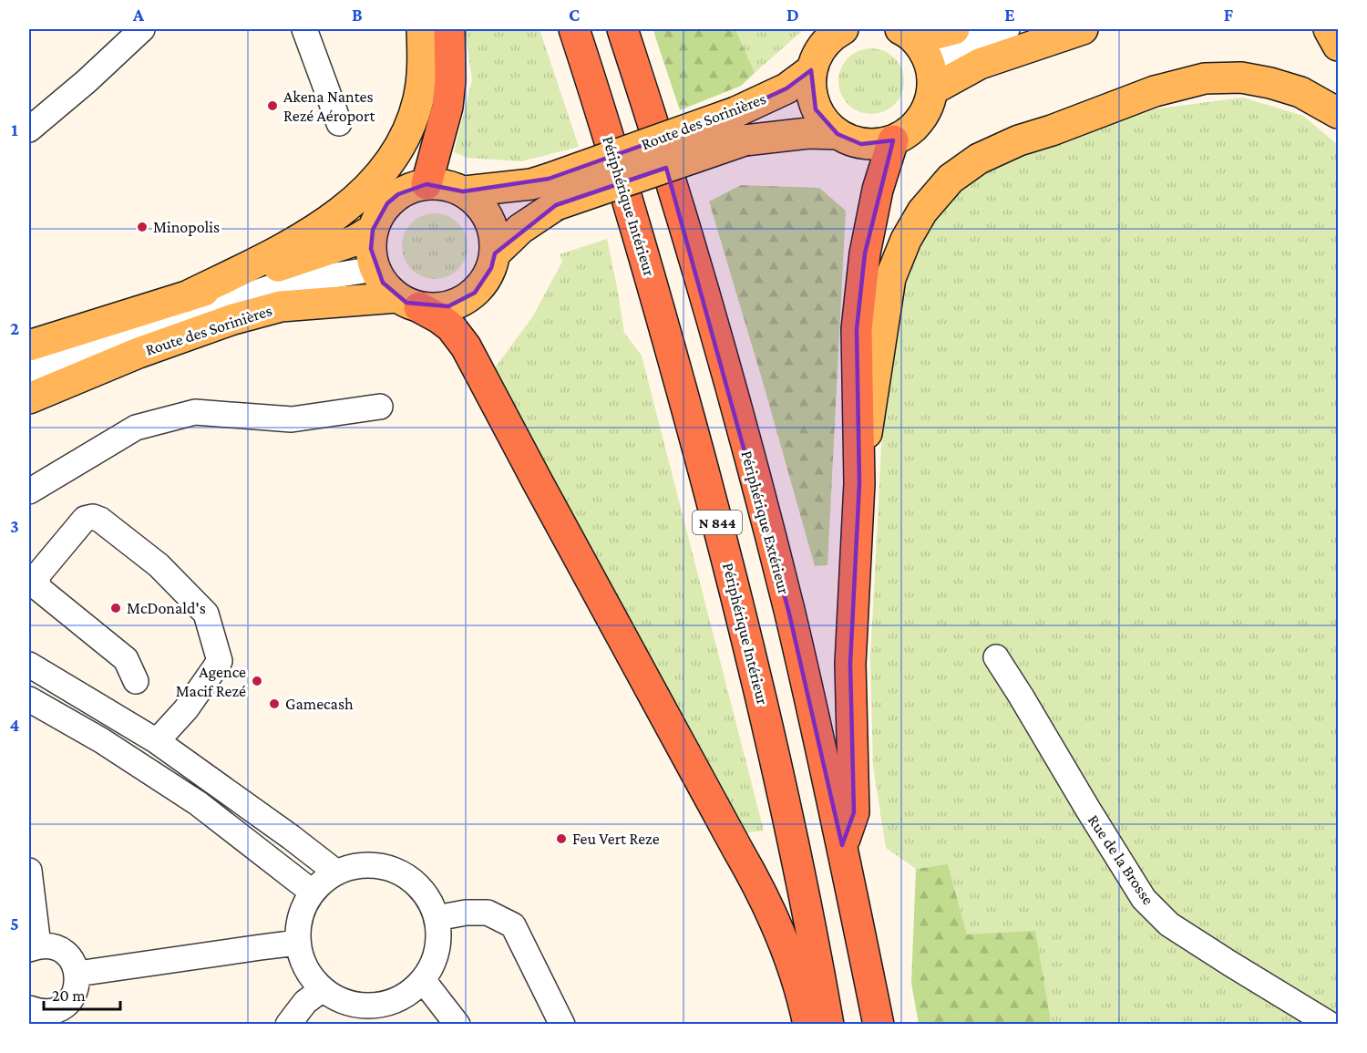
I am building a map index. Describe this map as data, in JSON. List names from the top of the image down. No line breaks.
{"streets":{"highway":["Périphérique Intérieur","N 844","Périphérique Extérieur"],"main road":["Route des Sorinières"],"street":["Rue de la Brosse"]},"places":["Akena Nantes Rezé Aéroport","Minopolis","McDonald's","Agence Macif Rezé","Gamecash","Feu Vert Reze"],"scale_bar":"20 m","grid":{"columns":["A","B","C","D","E","F"],"rows":["1","2","3","4","5"]}}
